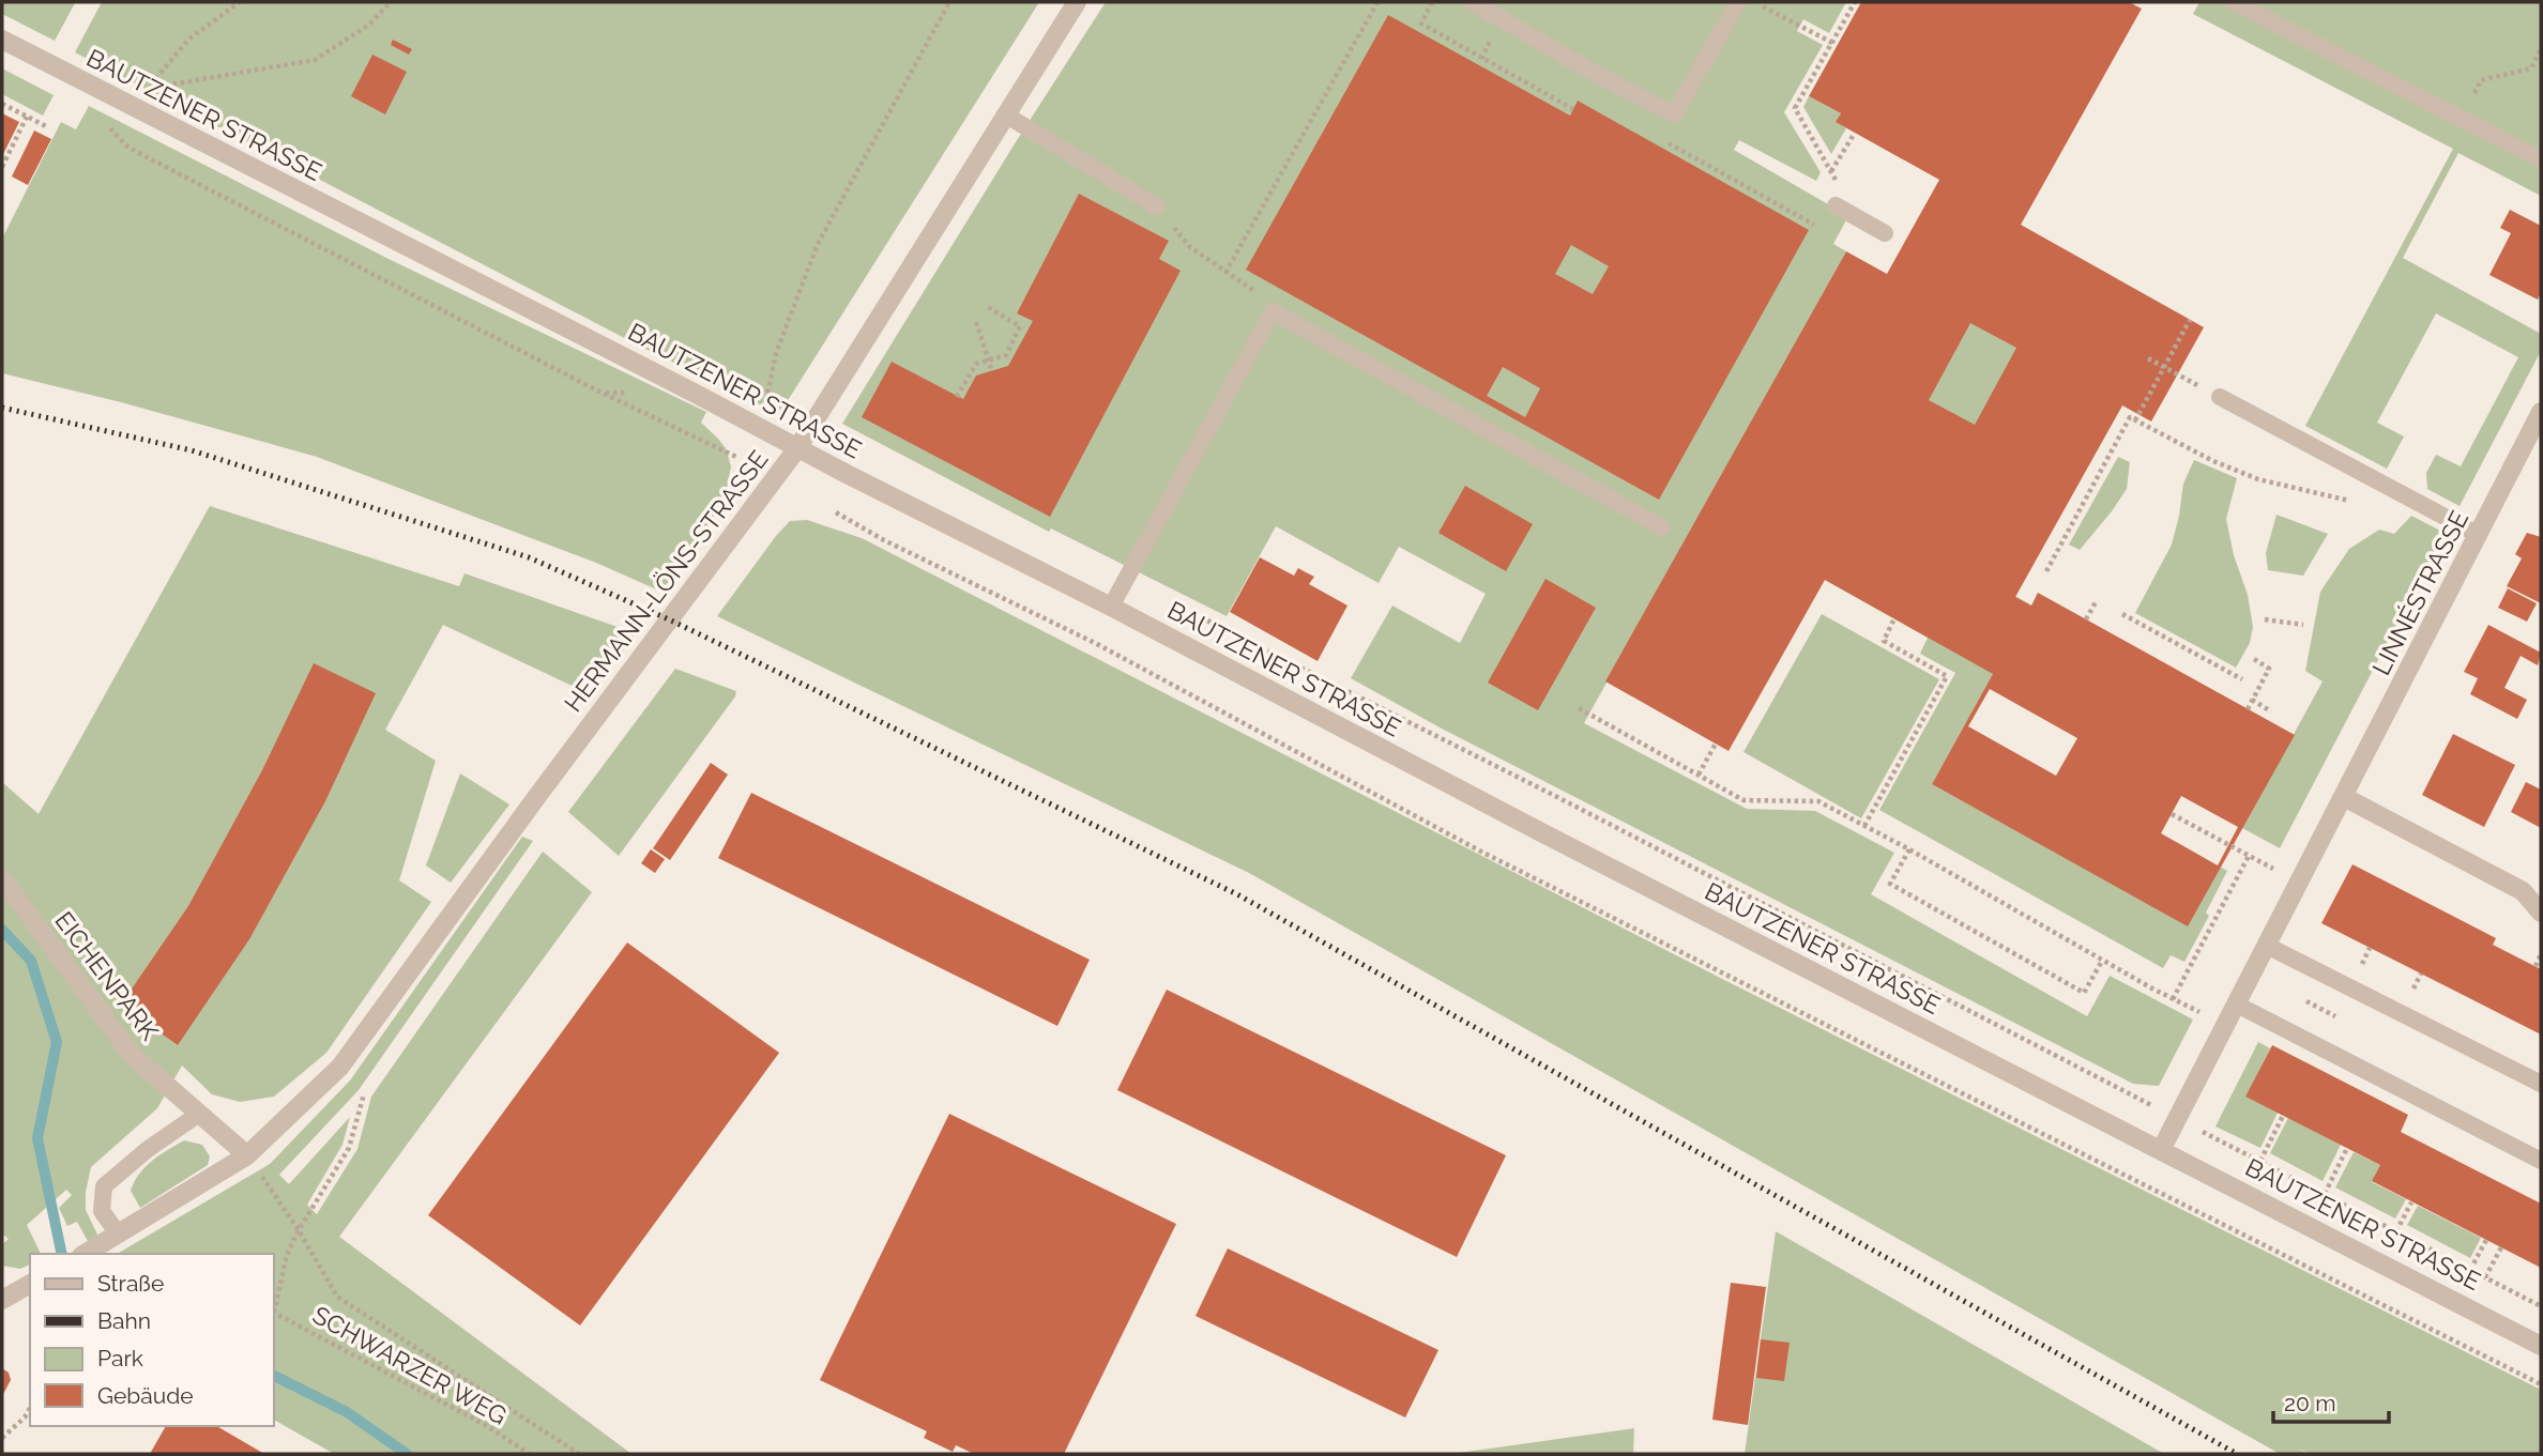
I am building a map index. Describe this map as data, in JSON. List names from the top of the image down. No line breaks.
{"streets":{"street":["BAUTZENER STRASSE","HERMANN-LÖNS-STRASSE","LINNÉSTRASSE","EICHENPARK"],"path":["SCHWARZER WEG"]},"crossings":[["BAUTZENER STRASSE","HERMANN-LÖNS-STRASSE"],["BAUTZENER STRASSE","LINNÉSTRASSE"],["HERMANN-LÖNS-STRASSE","EICHENPARK"]],"legend":["Straße","Bahn","Park","Gebäude"],"scale_bar":"20 m"}
